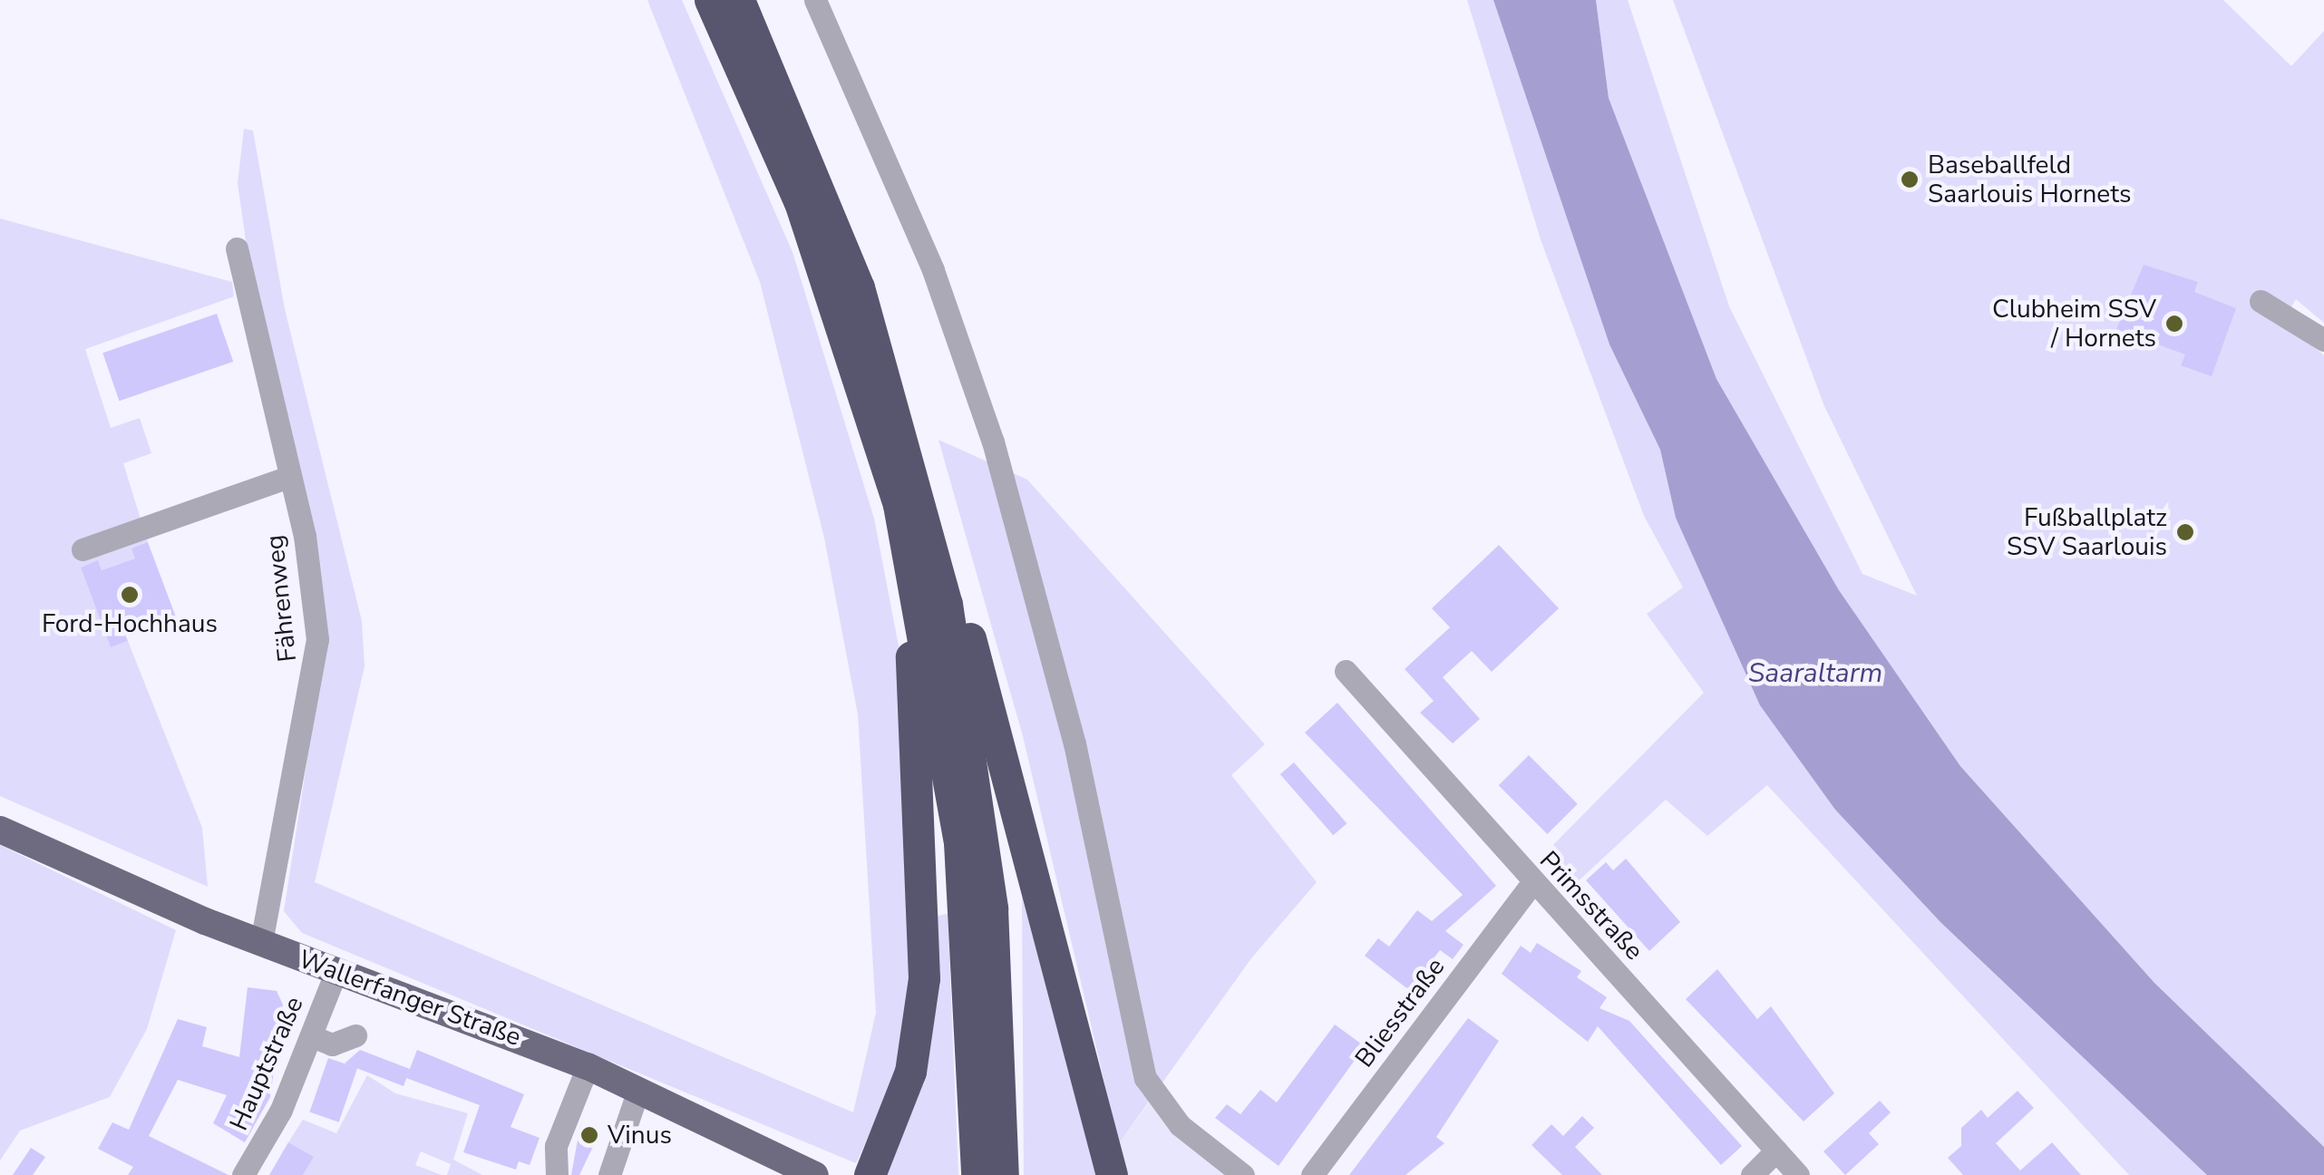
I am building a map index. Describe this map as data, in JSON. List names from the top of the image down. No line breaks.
{"streets":{"main road":["Wallerfanger Straße"],"street":["Fährenweg","Primsstraße","Bliesstraße","Hauptstraße"]},"crossings":[["Fährenweg","Wallerfanger Straße"],["Primsstraße","Bliesstraße"],["Wallerfanger Straße","Hauptstraße"]],"water":["Saaraltarm"],"places":["Baseballfeld Saarlouis Hornets","Clubheim SSV / Hornets","Fußballplatz SSV Saarlouis","Ford-Hochhaus","Vinus"]}
